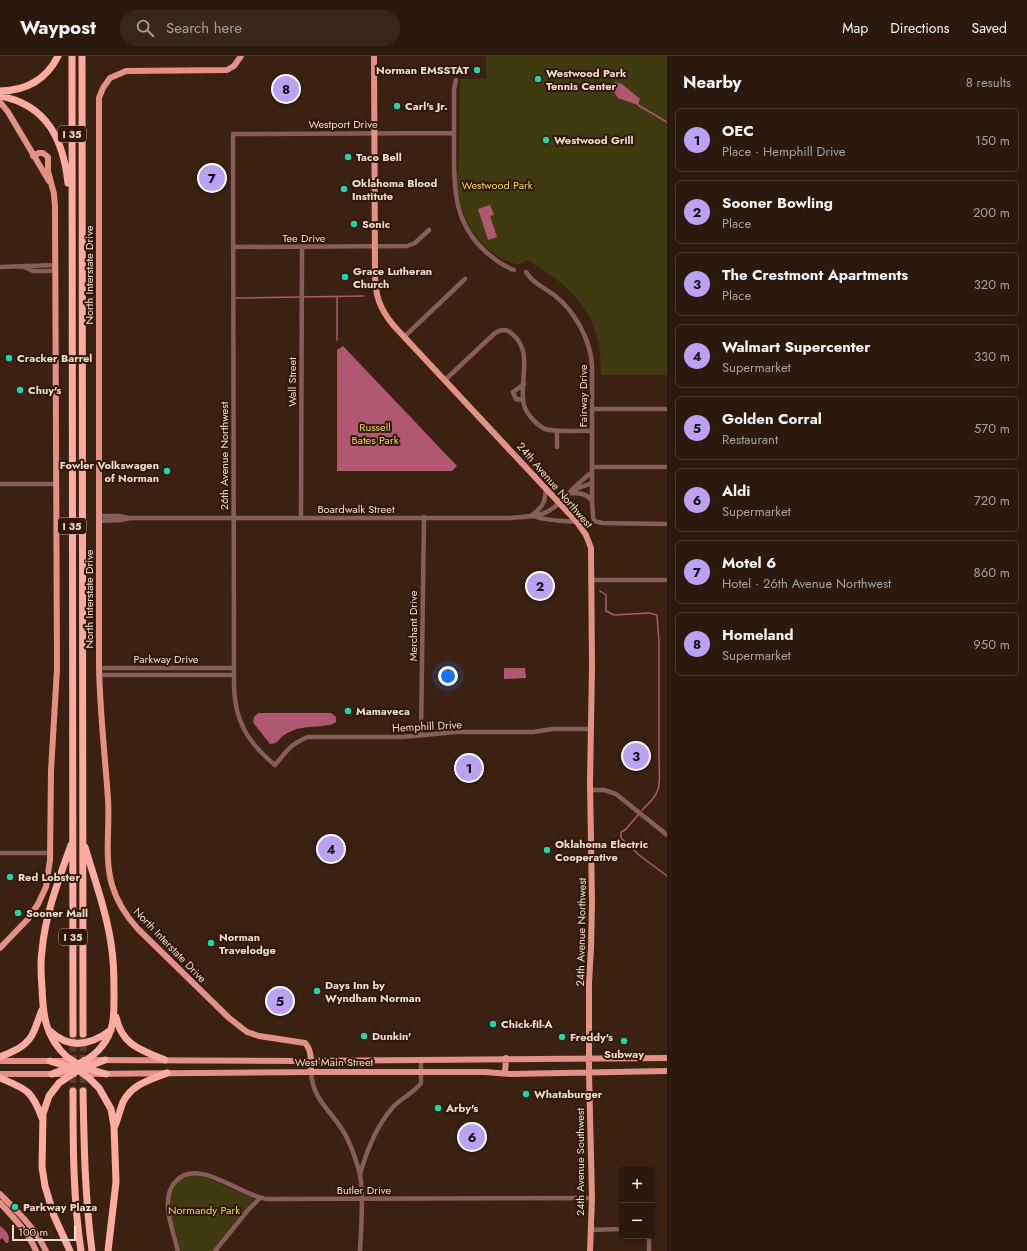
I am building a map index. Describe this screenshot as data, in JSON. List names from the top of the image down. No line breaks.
{"streets":{"highway":["I 35"],"main road":["North Interstate Drive","24th Avenue Northwest","West Main Street","24th Avenue Southwest"],"street":["Westport Drive","Tee Drive","Wall Street","Fairway Drive","26th Avenue Northwest","Boardwalk Street","Merchant Drive","Parkway Drive","Hemphill Drive","Butler Drive"]},"crossings":[["Westport Drive","26th Avenue Northwest"],["Westport Drive","24th Avenue Northwest"],["Tee Drive","Wall Street"],["Tee Drive","26th Avenue Northwest"],["Tee Drive","24th Avenue Northwest"],["North Interstate Drive","Boardwalk Street"],["North Interstate Drive","Parkway Drive"],["North Interstate Drive","West Main Street"],["Wall Street","Boardwalk Street"],["Fairway Drive","Boardwalk Street"],["26th Avenue Northwest","Boardwalk Street"],["26th Avenue Northwest","Parkway Drive"],["26th Avenue Northwest","Hemphill Drive"],["24th Avenue Northwest","Boardwalk Street"],["24th Avenue Northwest","Hemphill Drive"],["24th Avenue Northwest","West Main Street"],["24th Avenue Northwest","24th Avenue Southwest"],["Boardwalk Street","Merchant Drive"],["Merchant Drive","Hemphill Drive"],["West Main Street","24th Avenue Southwest"],["24th Avenue Southwest","Butler Drive"]],"parks":["Westwood Park","Russell Bates Park","Normandy Park"],"places":["Norman EMSSTAT","Westwood Park Tennis Center","Carl's Jr.","Westwood Grill","Taco Bell","Oklahoma Blood Institute","Sonic","Grace Lutheran Church","Cracker Barrel","Chuy's","Fowler Volkswagen of Norman","Mamaveca","Oklahoma Electric Cooperative","Red Lobster","Sooner Mall","Norman Travelodge","Days Inn by Wyndham Norman","Chick-fil-A","Dunkin'","Freddy's","Subway","Whataburger","Arby's","Parkway Plaza"],"scale_bar":"100 m","page":{"header":"Waypost","search":"Search here","nav":["Map","Directions","Saved"],"heading":["Nearby","8 results"],"pins":["8","7","2","3","1","4","5","6"],"list":[{"mark":"1","name":"OEC","note":"Place · Hemphill Drive","value":"150 m"},{"mark":"2","name":"Sooner Bowling","note":"Place","value":"200 m"},{"mark":"3","name":"The Crestmont Apartments","note":"Place","value":"320 m"},{"mark":"4","name":"Walmart Supercenter","note":"Supermarket","value":"330 m"},{"mark":"5","name":"Golden Corral","note":"Restaurant","value":"570 m"},{"mark":"6","name":"Aldi","note":"Supermarket","value":"720 m"},{"mark":"7","name":"Motel 6","note":"Hotel · 26th Avenue Northwest","value":"860 m"},{"mark":"8","name":"Homeland","note":"Supermarket","value":"950 m"}],"map_buttons":["+","−"],"scale":"100 m"}}
